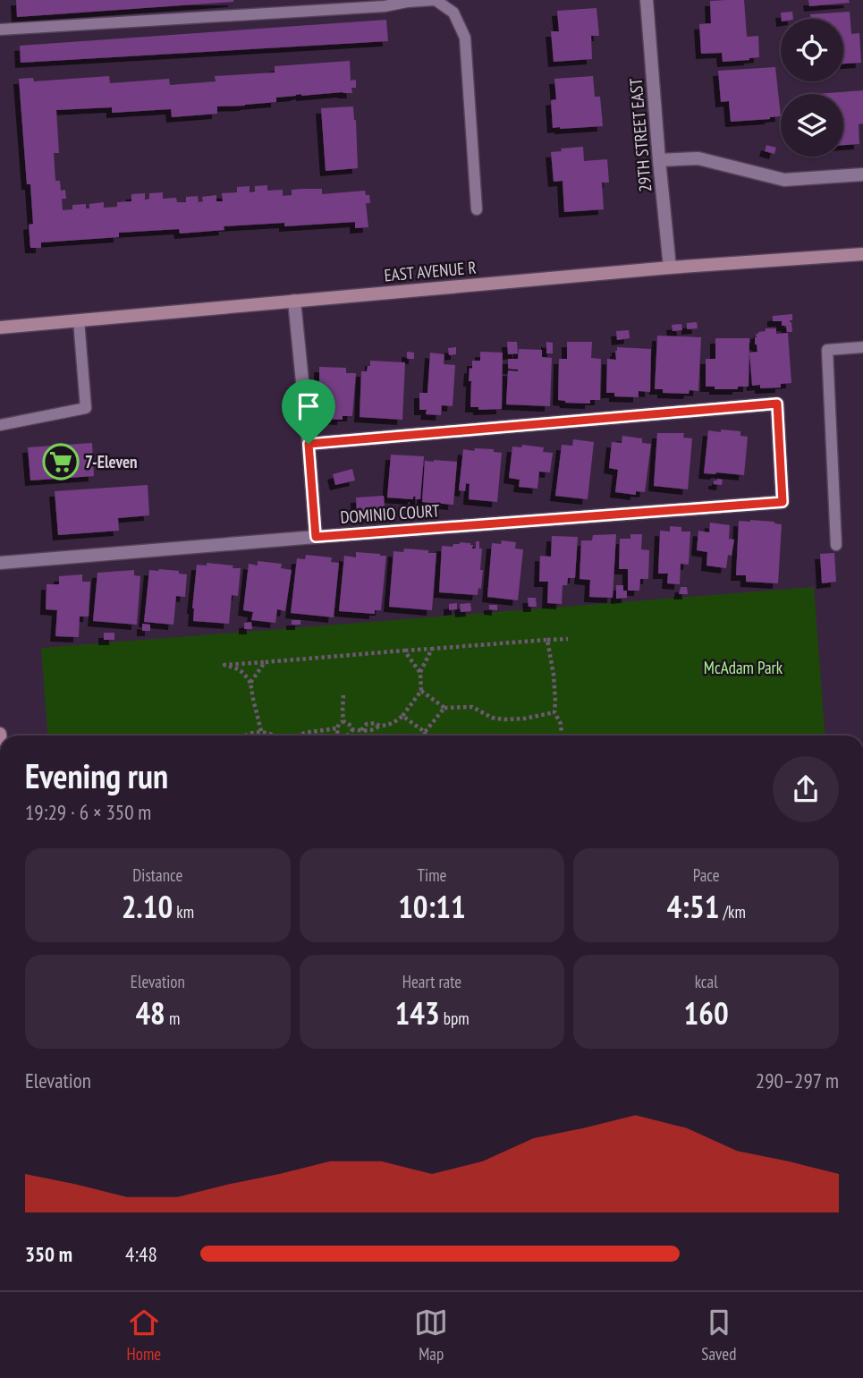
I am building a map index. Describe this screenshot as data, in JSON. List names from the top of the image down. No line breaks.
{"streets":{"main road":["EAST AVENUE R"],"street":["29TH STREET EAST","DOMINIO COURT"]},"crossings":[["29TH STREET EAST","EAST AVENUE R"]],"parks":["McAdam Park"],"places":{"supermarket":["7-Eleven"]},"page":{"heading":["Evening run","19:29 · 6 × 350 m"],"stats":[["Distance","2.10 km"],["Time","10:11"],["Pace","4:51 /km"],["Elevation","48 m"],["Heart rate","143 bpm"],["kcal","160"]],"chart":["Elevation","290–297 m"],"list":[{"name":"350 m","note":"4:48"}],"tabs":["Home","Map","Saved"]}}
